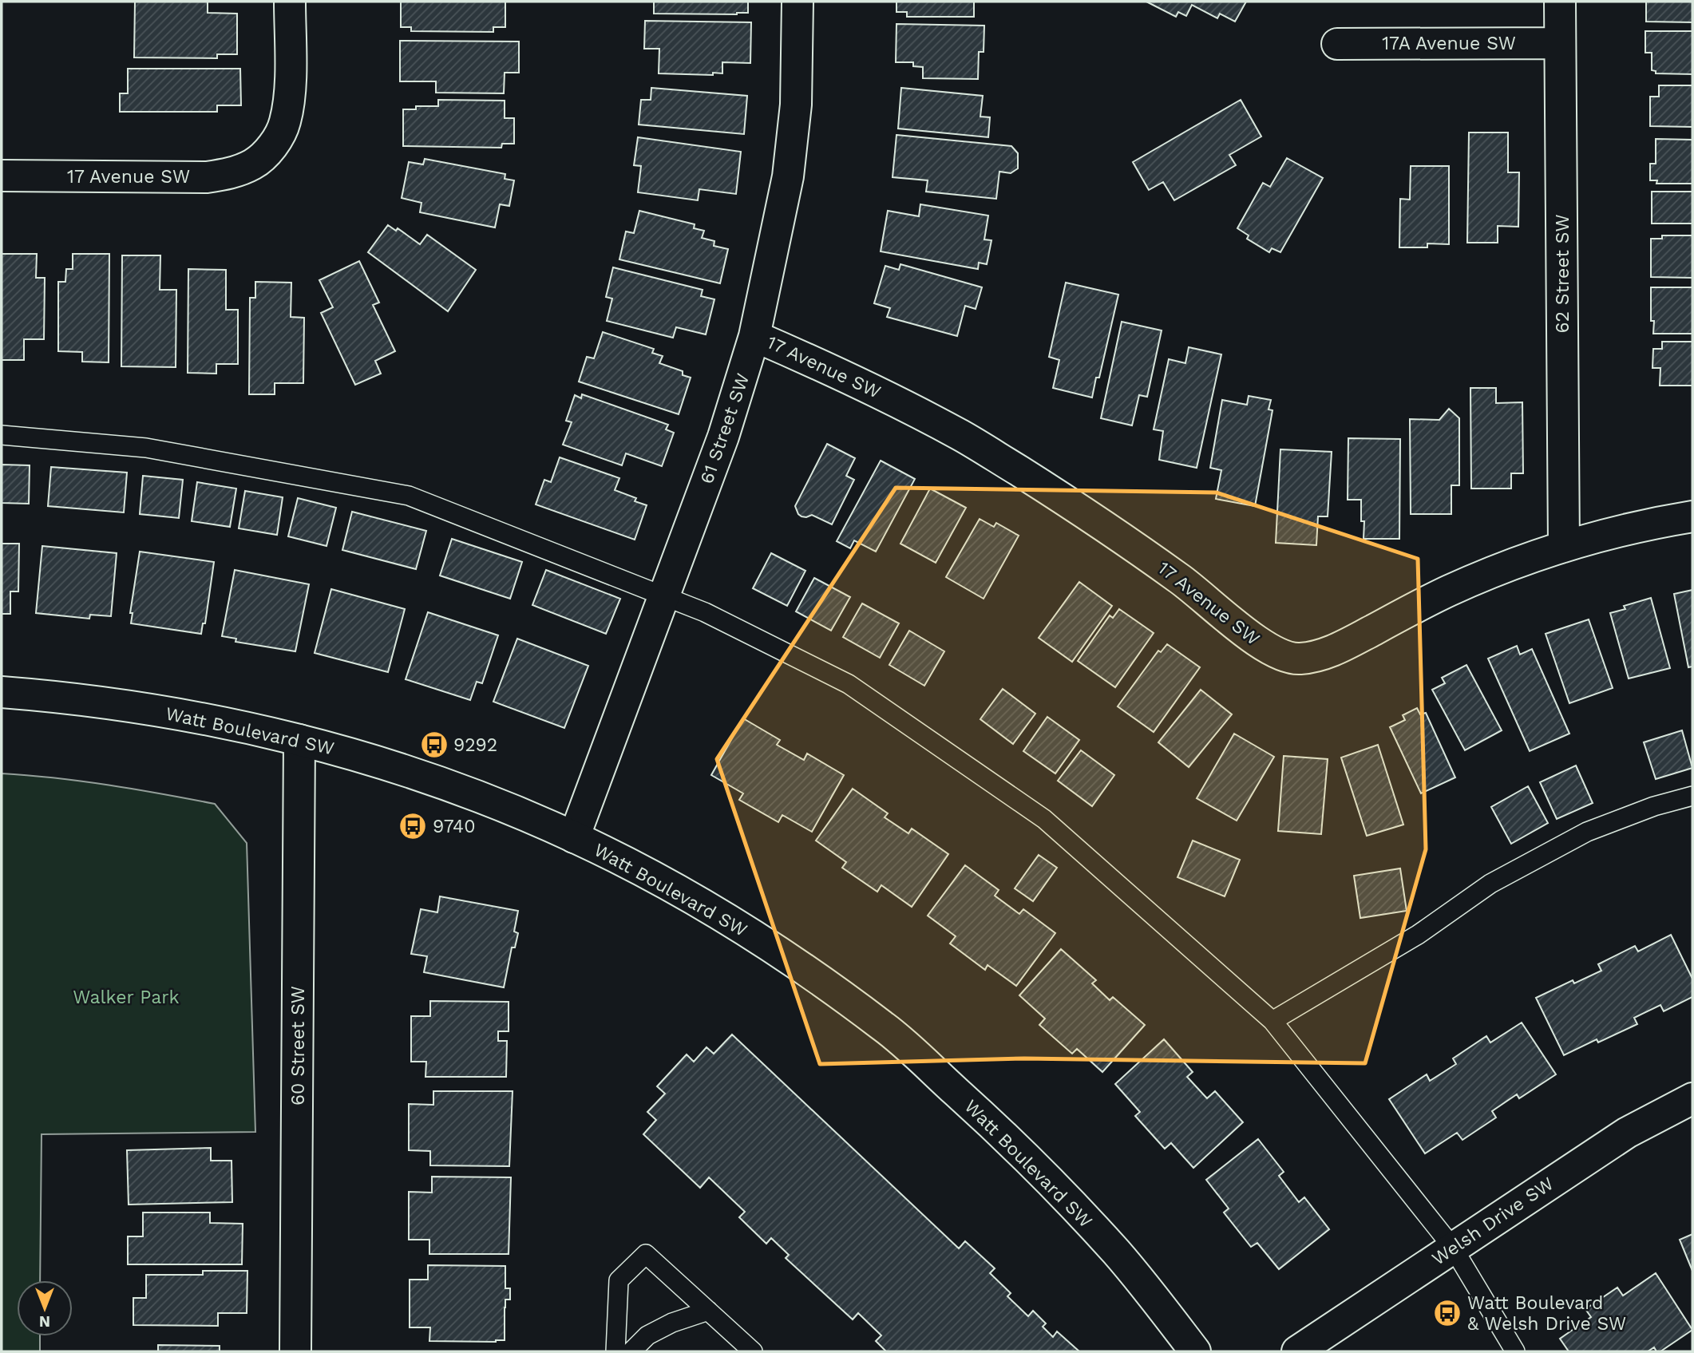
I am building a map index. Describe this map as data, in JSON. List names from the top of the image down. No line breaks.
{"streets":{"street":["17A Avenue SW","17 Avenue SW","62 Street SW","61 Street SW","Watt Boulevard SW","60 Street SW","Welsh Drive SW"]},"crossings":[["17A Avenue SW","62 Street SW"],["17 Avenue SW","62 Street SW"],["17 Avenue SW","61 Street SW"],["61 Street SW","Watt Boulevard SW"],["Watt Boulevard SW","60 Street SW"]],"parks":["Walker Park"],"places":{"bus stop":["9292","9740","Watt Boulevard & Welsh Drive SW"]},"north":"bottom"}
